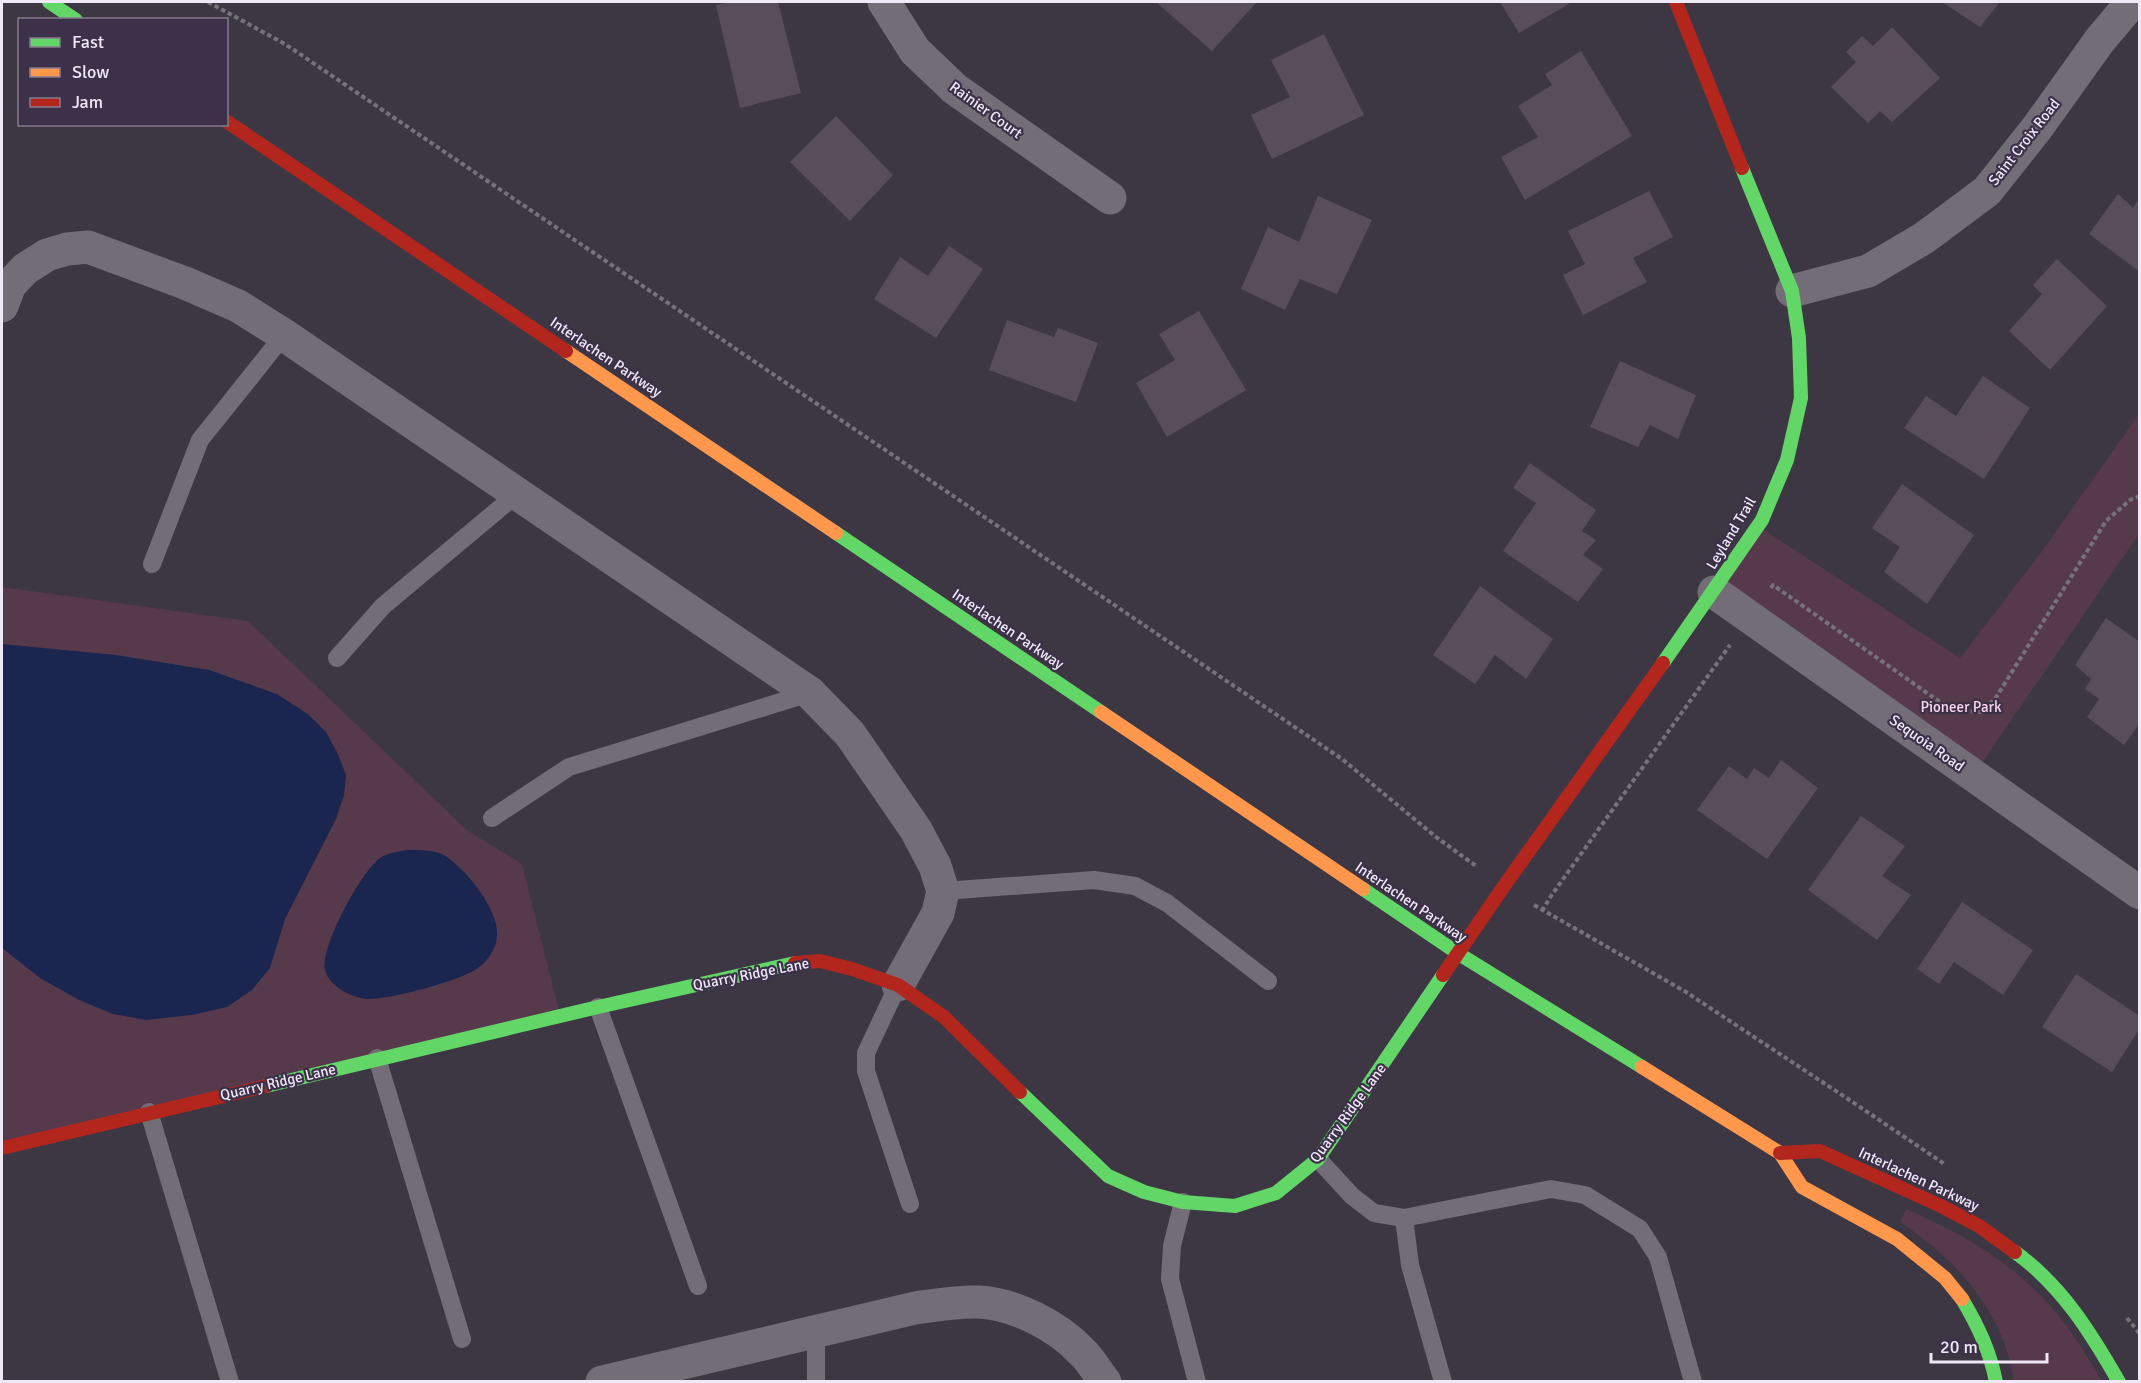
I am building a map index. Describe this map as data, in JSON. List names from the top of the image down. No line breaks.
{"streets":{"street":["Rainier Court","Saint Croix Road","Interlachen Parkway","Leyland Trail","Sequoia Road","Quarry Ridge Lane"]},"crossings":[["Saint Croix Road","Leyland Trail"],["Interlachen Parkway","Leyland Trail"],["Interlachen Parkway","Quarry Ridge Lane"],["Leyland Trail","Sequoia Road"],["Leyland Trail","Quarry Ridge Lane"]],"parks":["Pioneer Park"],"legend":["Fast","Slow","Jam"],"scale_bar":"20 m"}
